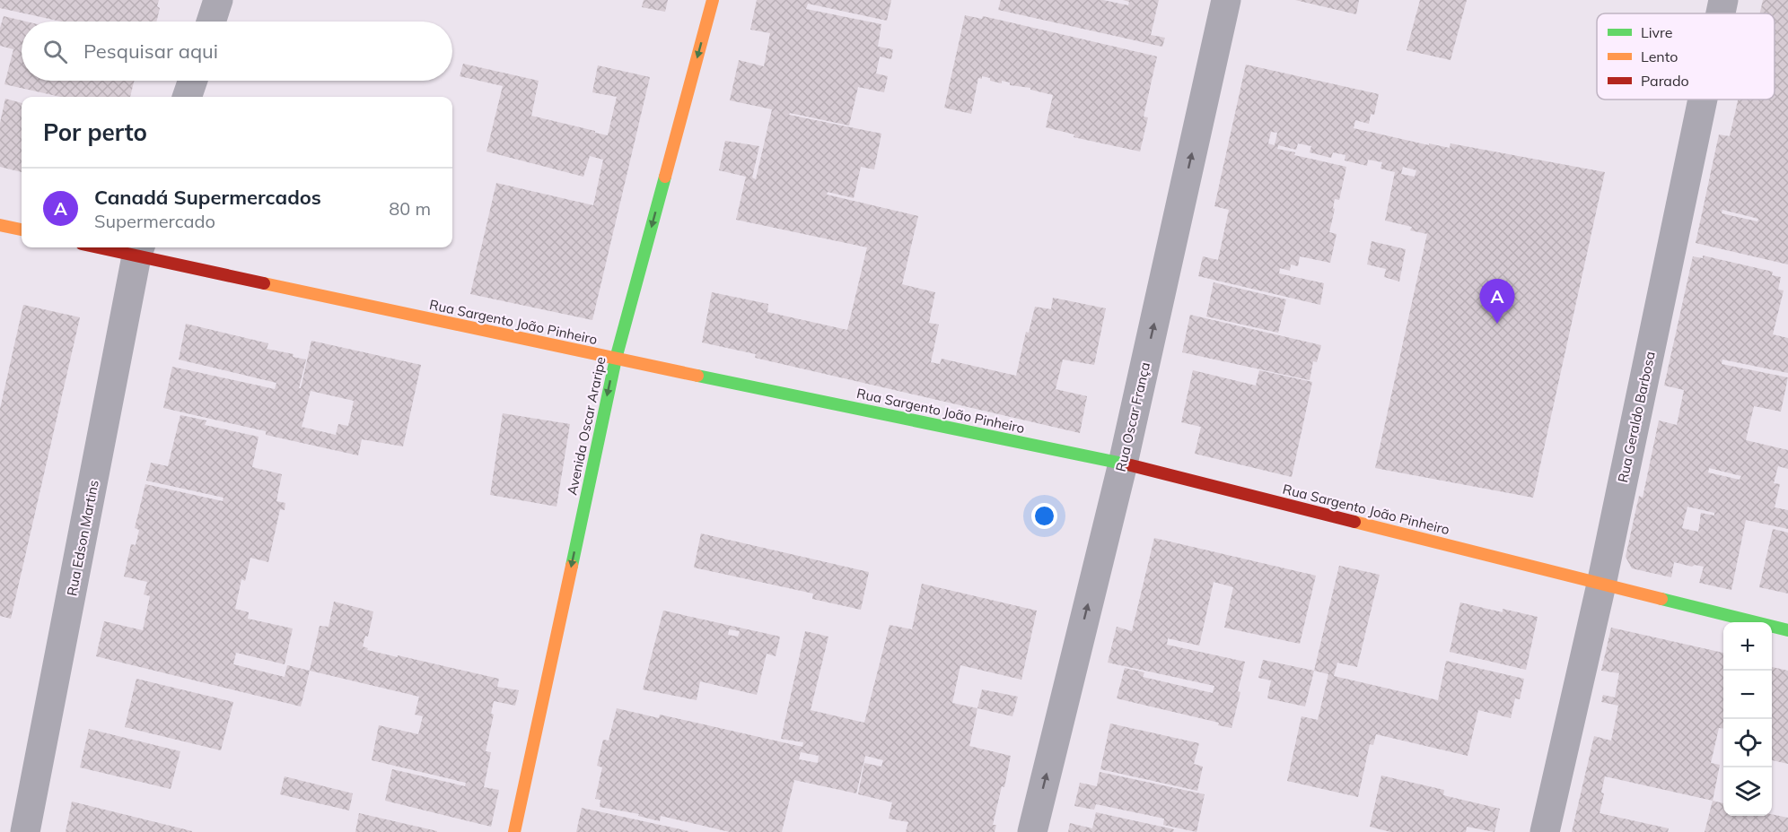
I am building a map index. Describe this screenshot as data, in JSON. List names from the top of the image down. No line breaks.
{"streets":{"street":["Rua Sargento João Pinheiro","Rua Oscar França","Rua Geraldo Barbosa","Avenida Oscar Araripe","Rua Edson Martins"]},"crossings":[["Rua Sargento João Pinheiro","Rua Oscar França"],["Rua Sargento João Pinheiro","Rua Geraldo Barbosa"],["Rua Sargento João Pinheiro","Avenida Oscar Araripe"],["Rua Sargento João Pinheiro","Rua Edson Martins"]],"one_way":["Rua Oscar França","Avenida Oscar Araripe"],"legend":["Livre","Lento","Parado"],"page":{"search":"Pesquisar aqui","heading":"Por perto","list":[{"mark":"A","name":"Canadá Supermercados","note":"Supermercado","value":"80 m"}],"pins":"A","map_buttons":["+","−"]}}
